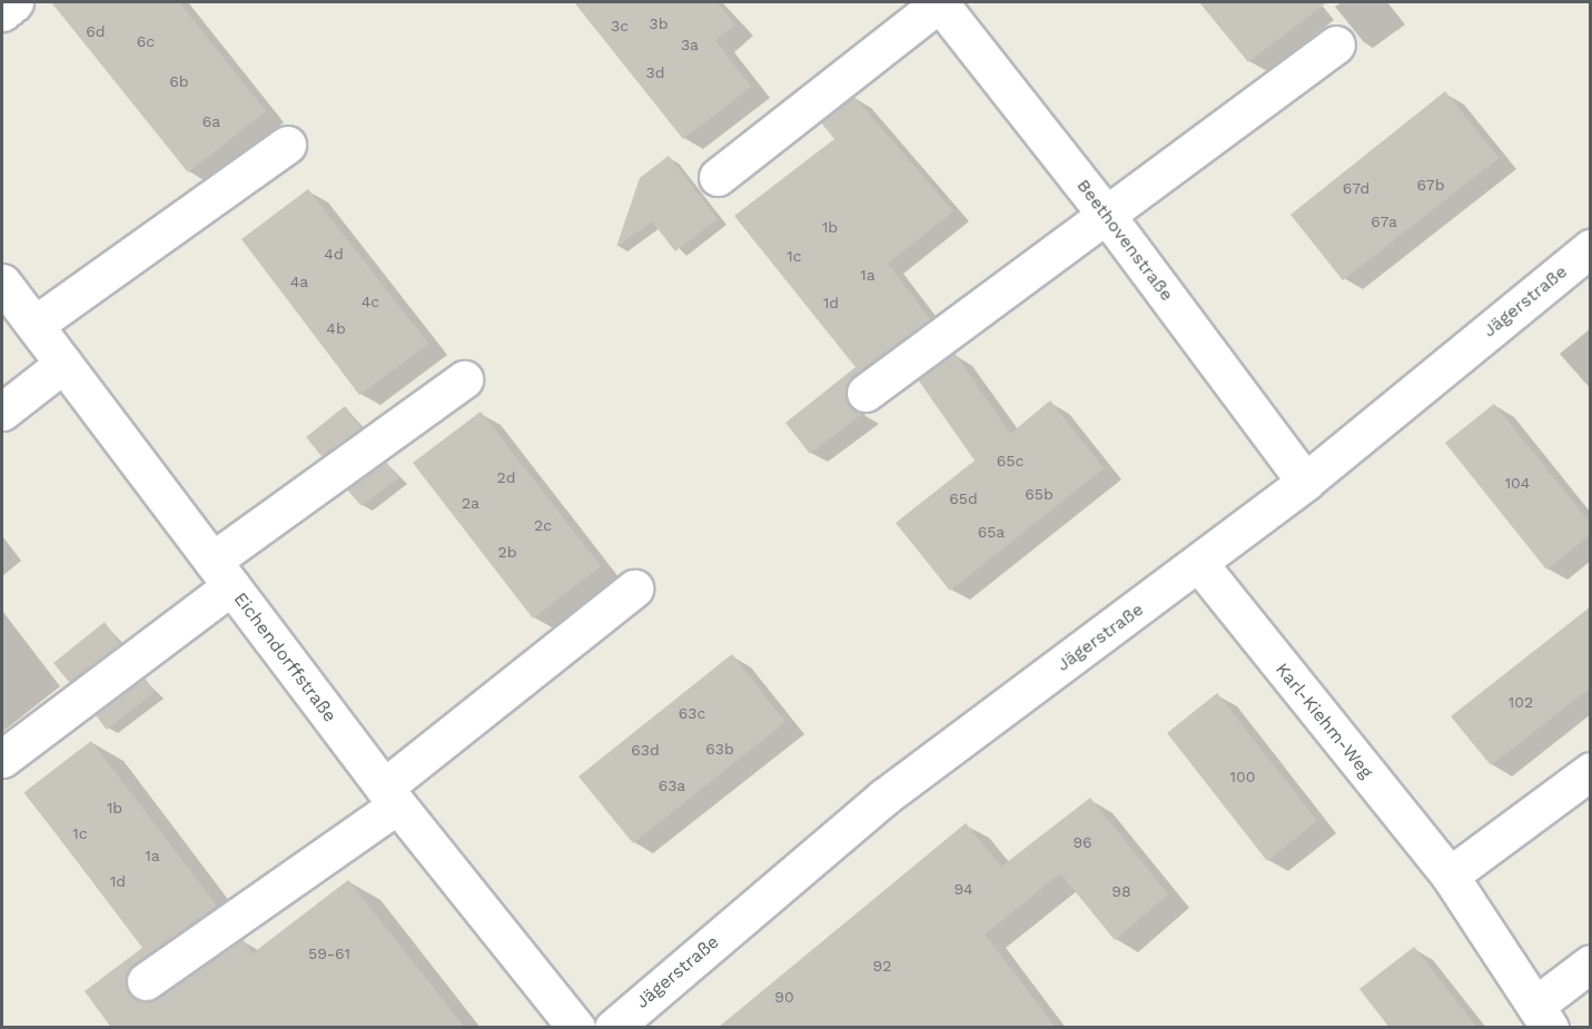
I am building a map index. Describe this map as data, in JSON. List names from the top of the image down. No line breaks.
{"streets":{"street":["Beethovenstraße","Jägerstraße","Eichendorffstraße","Karl-Kiehm-Weg"]},"crossings":[["Beethovenstraße","Jägerstraße"],["Jägerstraße","Karl-Kiehm-Weg"]],"house_numbers":["3b","3c","6d","6c","3a","3d","6b","6a","67b","67d","67a","1b","4d","1c","1a","4a","4c","1d","4b","65c","2d","104","65b","65d","2a","2c","65a","2b","102","63c","63b","63d","100","63a","1b","1c","96","1a","1d","94","98","59-61","92","90"]}
